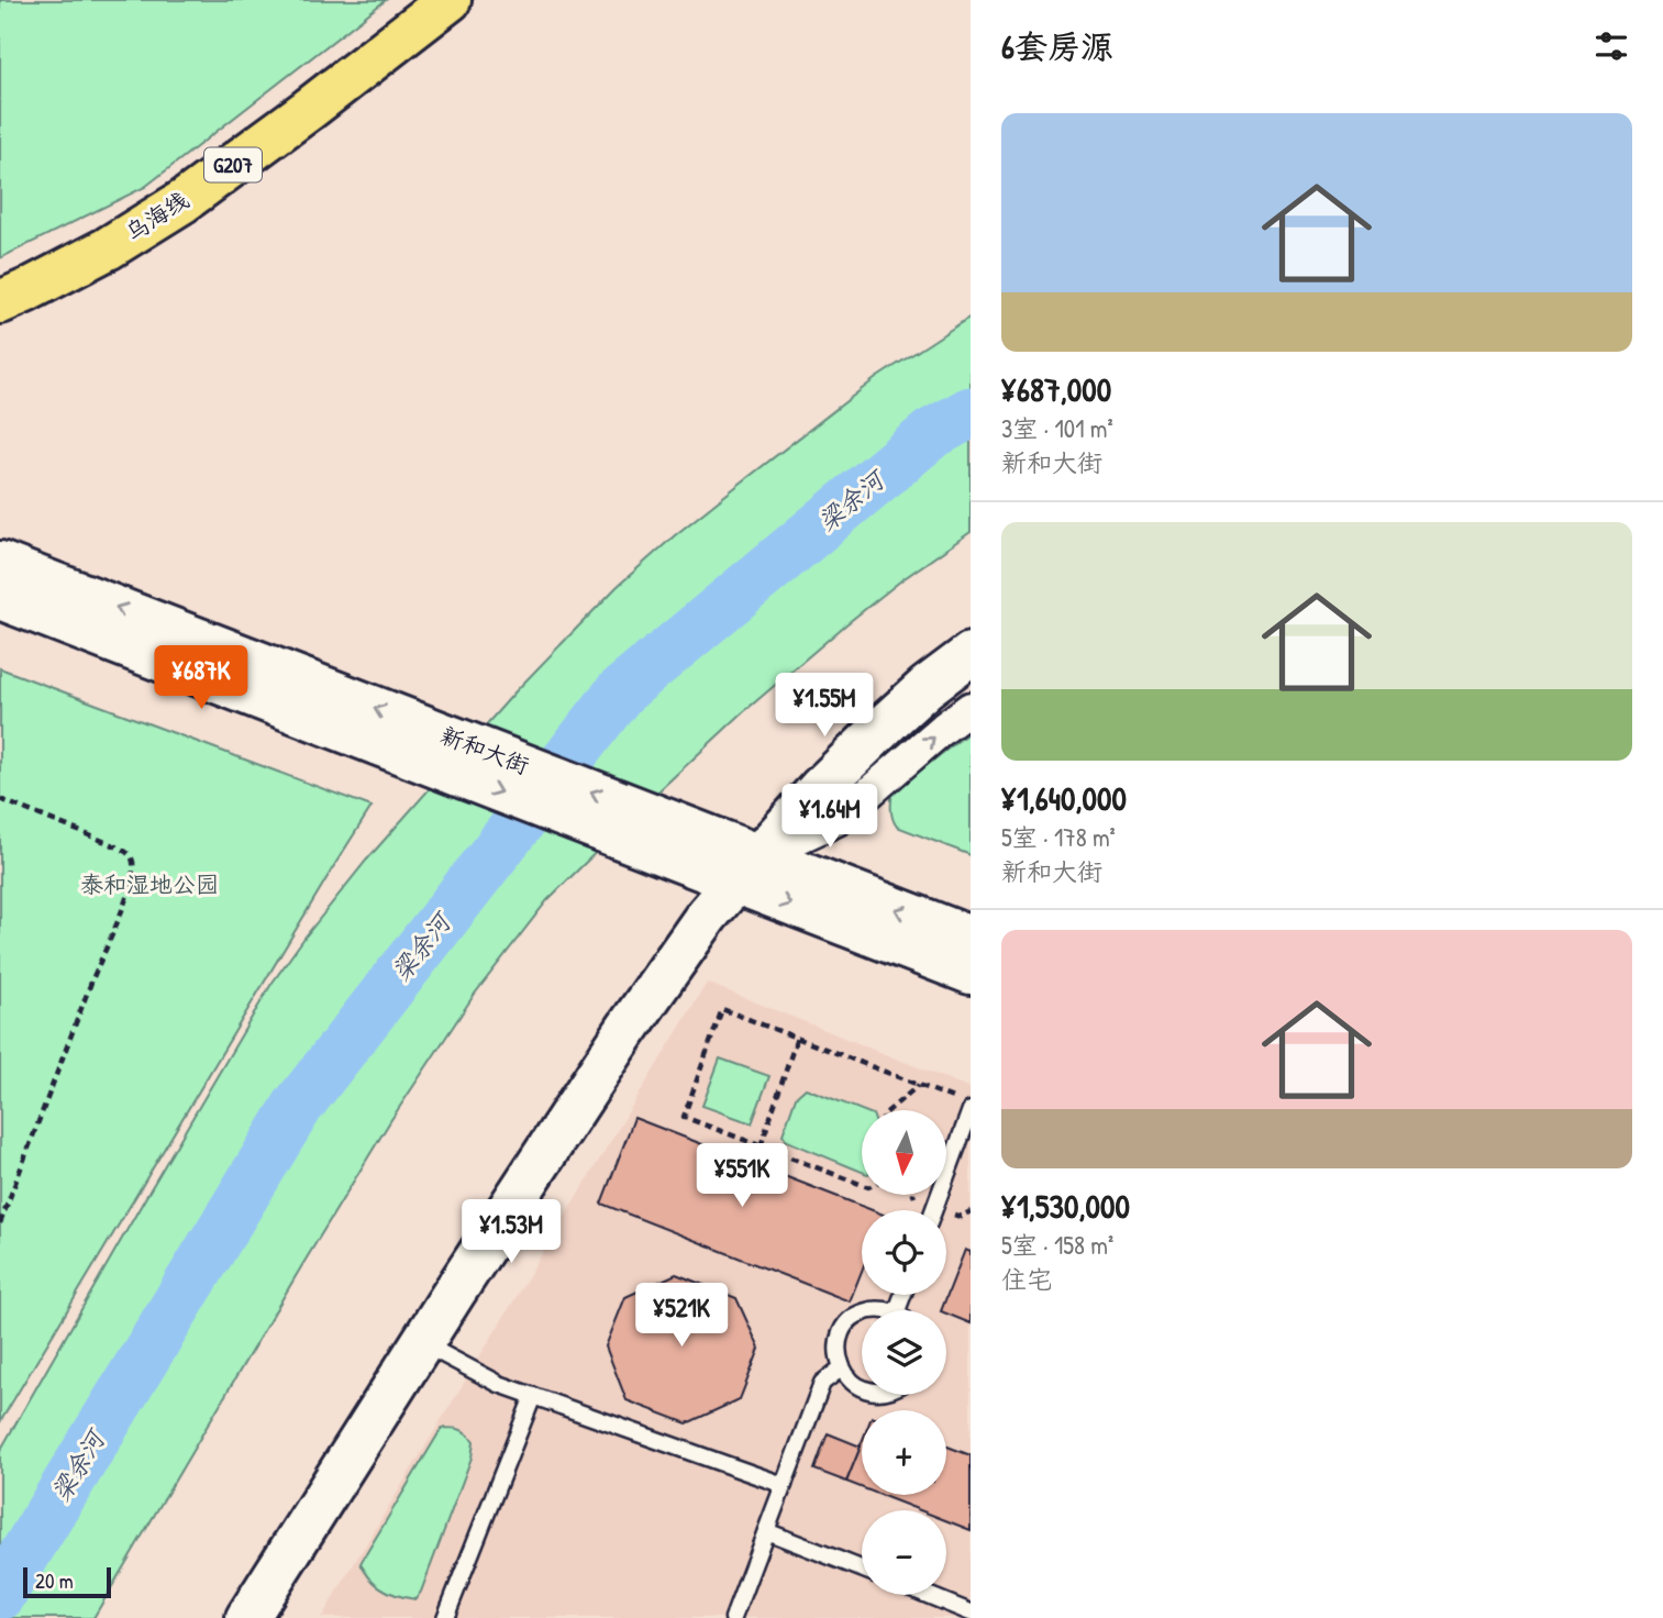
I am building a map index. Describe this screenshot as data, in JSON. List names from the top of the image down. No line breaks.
{"streets":{"highway":["G207","乌海线"],"main road":["新和大街"]},"water":["梁余河"],"parks":["泰和湿地公园"],"scale_bar":"20 m","north":"bottom","page":{"heading":"6套房源","list":[{"name":"¥687,000","note":"3室 · 101 m² · 新和大街"},{"name":"¥1,640,000","note":"5室 · 178 m² · 新和大街"},{"name":"¥1,530,000","note":"5室 · 158 m² · 住宅"}],"price":["¥687K","¥1.55M","¥1.64M","¥551K","¥1.53M","¥521K"],"map_buttons":["+","−"],"scale":"20 m"}}
